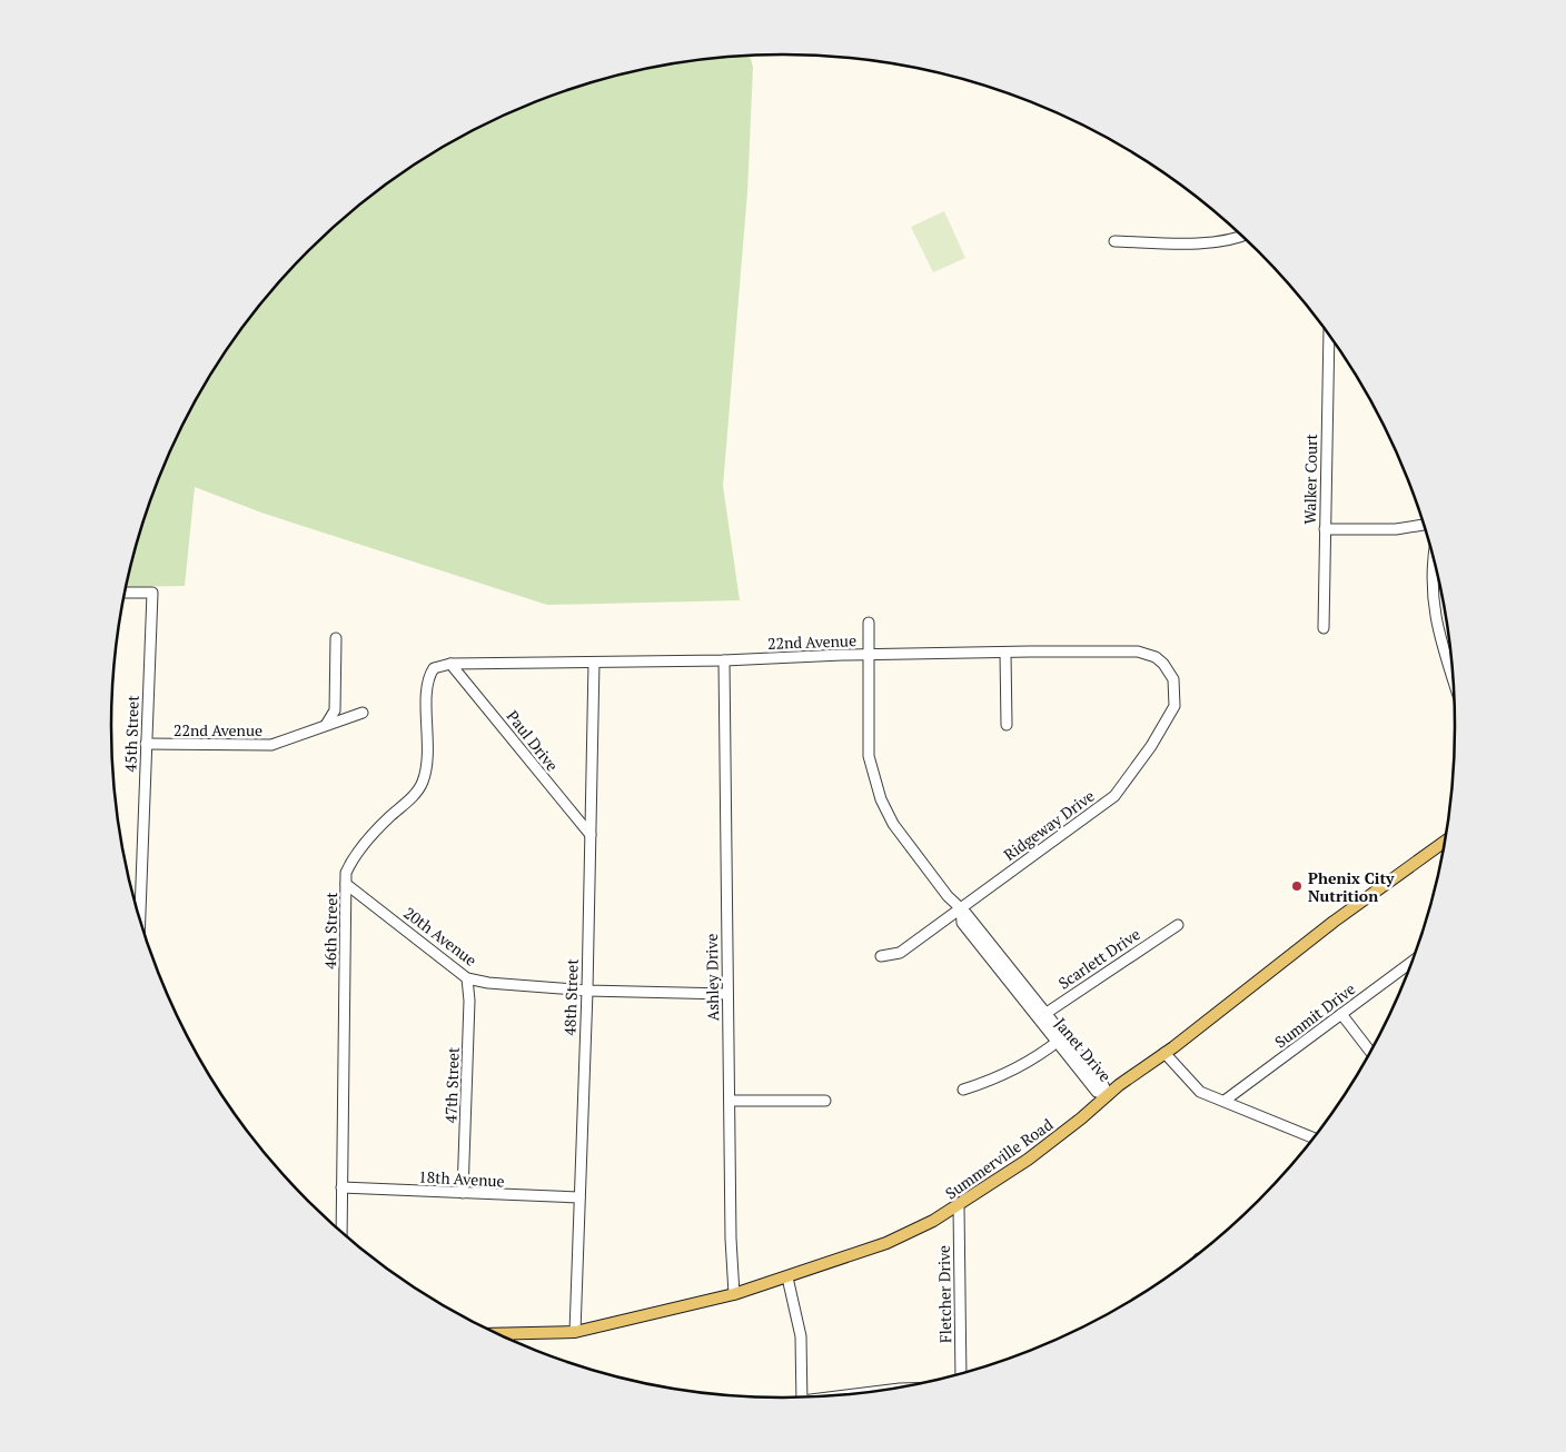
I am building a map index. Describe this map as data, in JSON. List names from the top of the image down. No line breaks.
{"streets":{"main road":["Summerville Road"],"street":["Walker Court","22nd Avenue","45th Street","Paul Drive","Ridgeway Drive","46th Street","20th Avenue","Scarlett Drive","Ashley Drive","48th Street","Summit Drive","Janet Drive","47th Street","18th Avenue","Fletcher Drive"]},"crossings":[["22nd Avenue","45th Street"],["22nd Avenue","Paul Drive"],["22nd Avenue","Ridgeway Drive"],["22nd Avenue","46th Street"],["22nd Avenue","Ashley Drive"],["22nd Avenue","48th Street"],["22nd Avenue","Janet Drive"],["Paul Drive","46th Street"],["Paul Drive","48th Street"],["Ridgeway Drive","Janet Drive"],["46th Street","20th Avenue"],["46th Street","18th Avenue"],["20th Avenue","Ashley Drive"],["20th Avenue","48th Street"],["20th Avenue","47th Street"],["Scarlett Drive","Janet Drive"],["Ashley Drive","Summerville Road"],["48th Street","Summerville Road"],["48th Street","18th Avenue"],["Janet Drive","Summerville Road"],["47th Street","18th Avenue"],["Summerville Road","Fletcher Drive"]],"places":["Phenix City Nutrition"]}
